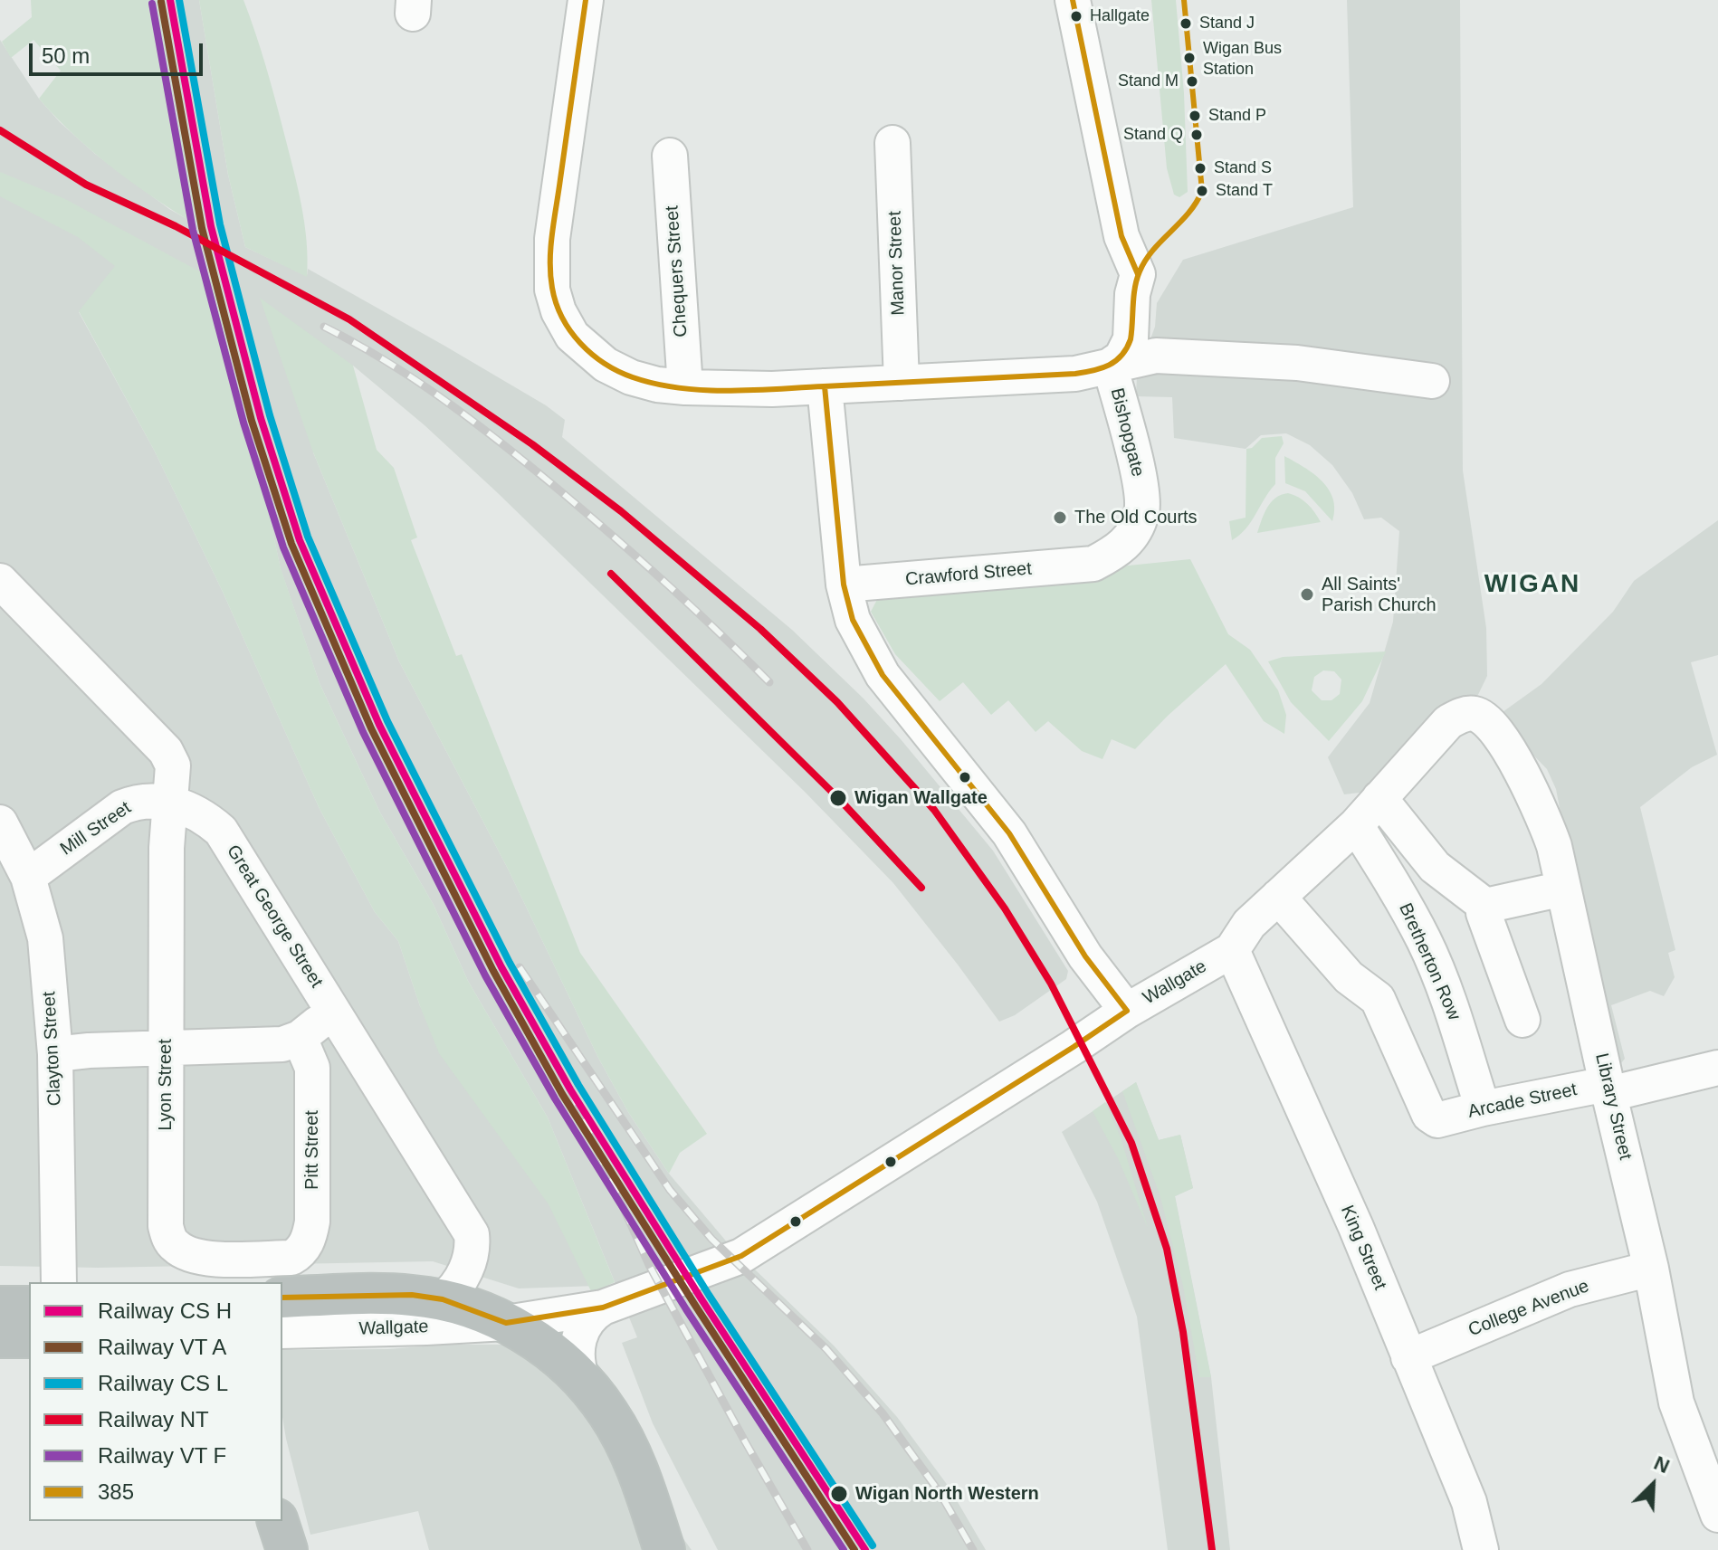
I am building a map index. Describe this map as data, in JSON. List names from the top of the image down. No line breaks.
{"streets":{"highway":["Wallgate"],"street":["Manor Street","Chequers Street","Bishopgate","Crawford Street","Mill Street","Great George Street","Bretherton Row","Clayton Street","Lyon Street","Arcade Street","Library Street","Pitt Street","King Street","College Avenue"]},"crossings":[["Bishopgate","Crawford Street"],["Mill Street","Great George Street"],["Mill Street","Clayton Street"],["Mill Street","Lyon Street"],["Great George Street","Wallgate"],["Great George Street","Lyon Street"],["Bretherton Row","Wallgate"],["Bretherton Row","Arcade Street"],["Wallgate","Arcade Street"],["Wallgate","Library Street"],["Wallgate","King Street"],["Lyon Street","Pitt Street"],["Arcade Street","Library Street"],["Library Street","College Avenue"],["King Street","College Avenue"]],"districts":["WIGAN"],"places":["Hallgate","Stand J","Wigan Bus Station","Stand M","Stand P","Stand Q","Stand S","Stand T","The Old Courts","All Saints' Parish Church","Wigan Wallgate","Wigan North Western"],"lines":["transit line 385","rail line NT"],"legend":["Railway CS H","Railway VT A","Railway CS L","Railway NT","Railway VT F","385"],"scale_bar":"50 m","north":"top right"}
